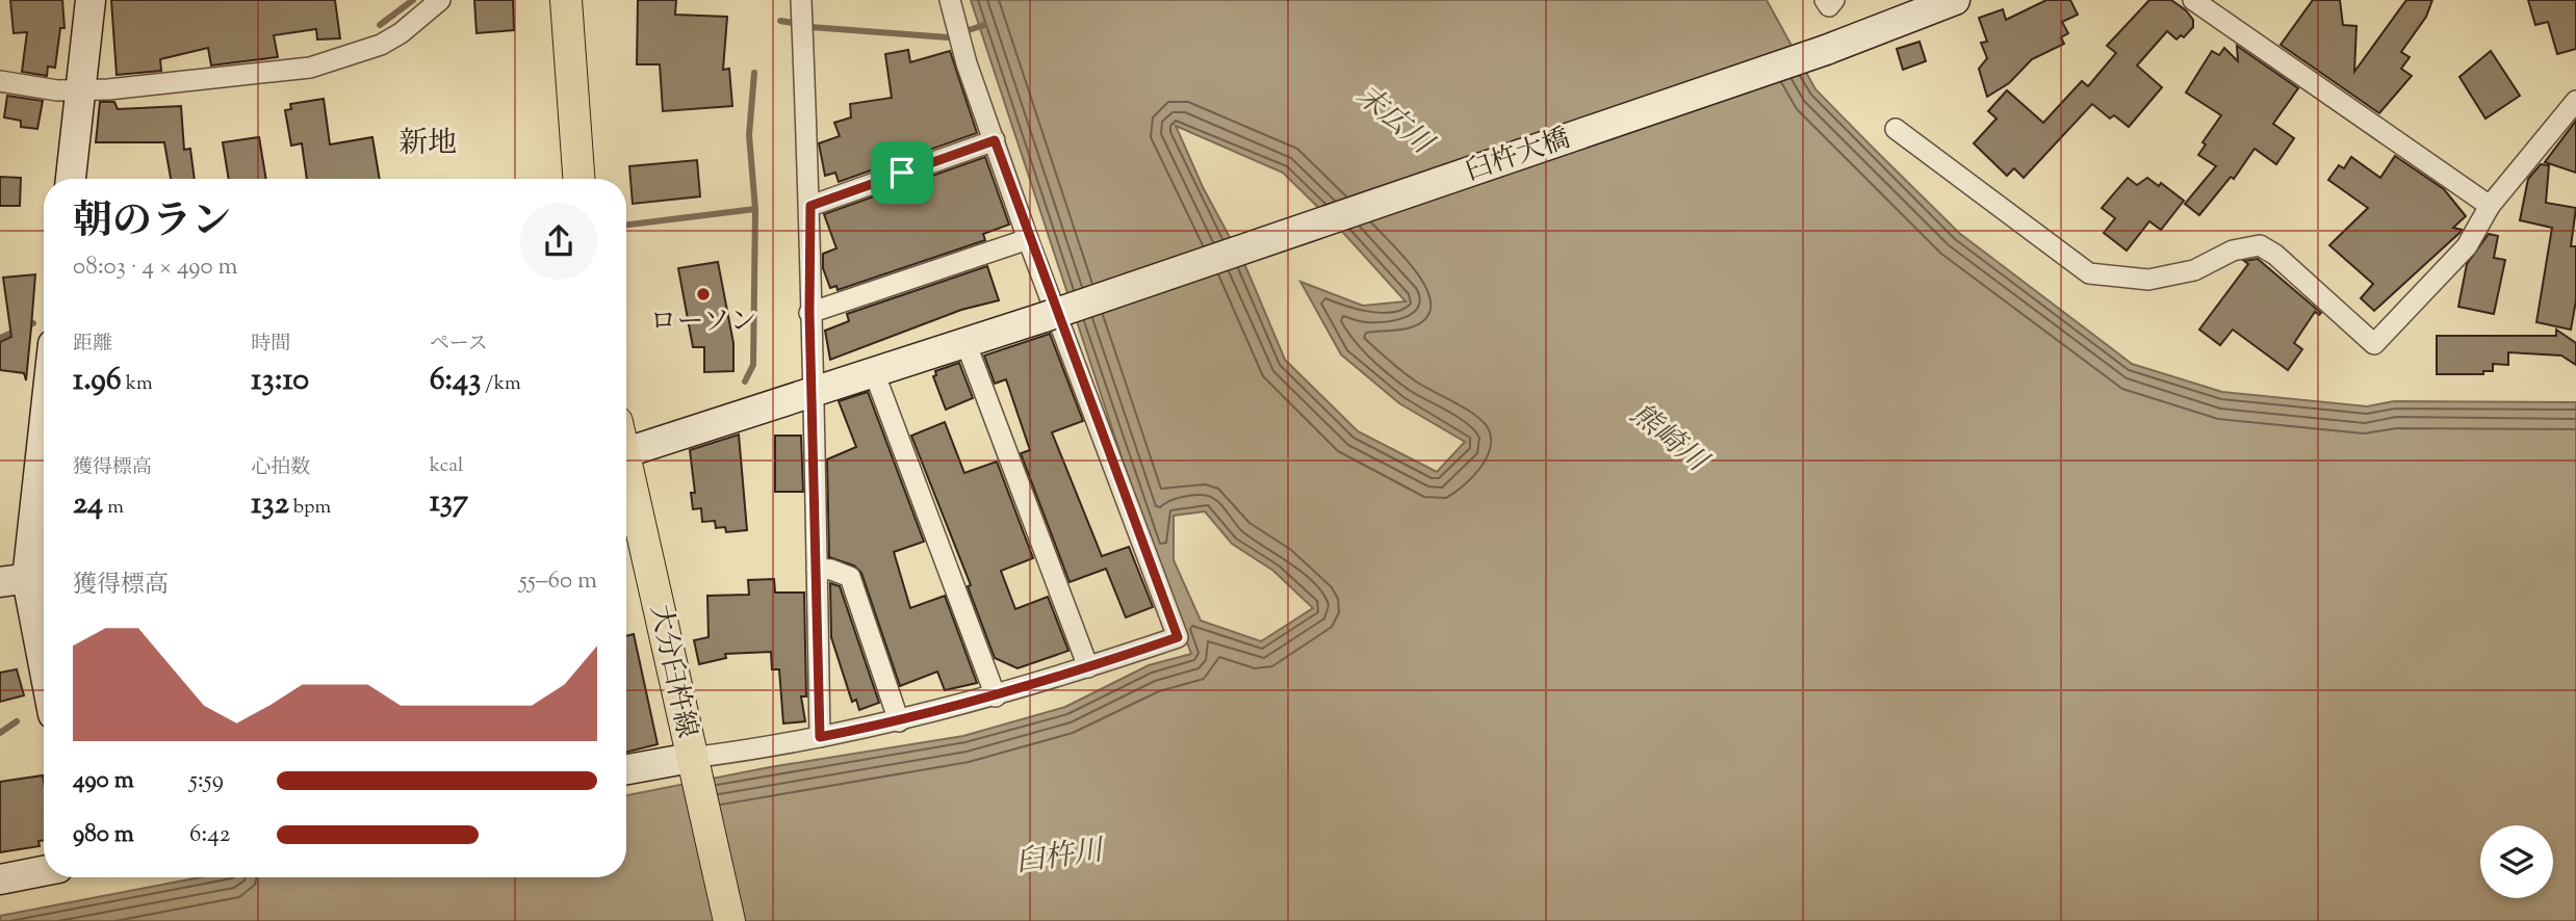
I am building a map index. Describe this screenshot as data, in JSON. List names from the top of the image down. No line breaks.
{"streets":{"main road":["大分臼杵線"],"street":["臼杵大橋"]},"districts":["新地"],"water":["末広川","熊崎川","臼杵川"],"places":["ローソン"],"page":{"heading":["朝のラン","08:03 · 4 × 490 m"],"stats":[["距離","1.96 km"],["時間","13:10"],["ペース","6:43 /km"],["獲得標高","24 m"],["心拍数","132 bpm"],["kcal","137"]],"chart":["獲得標高","55–60 m"],"list":[{"name":"490 m","note":"5:59"},{"name":"980 m","note":"6:42"}]}}
